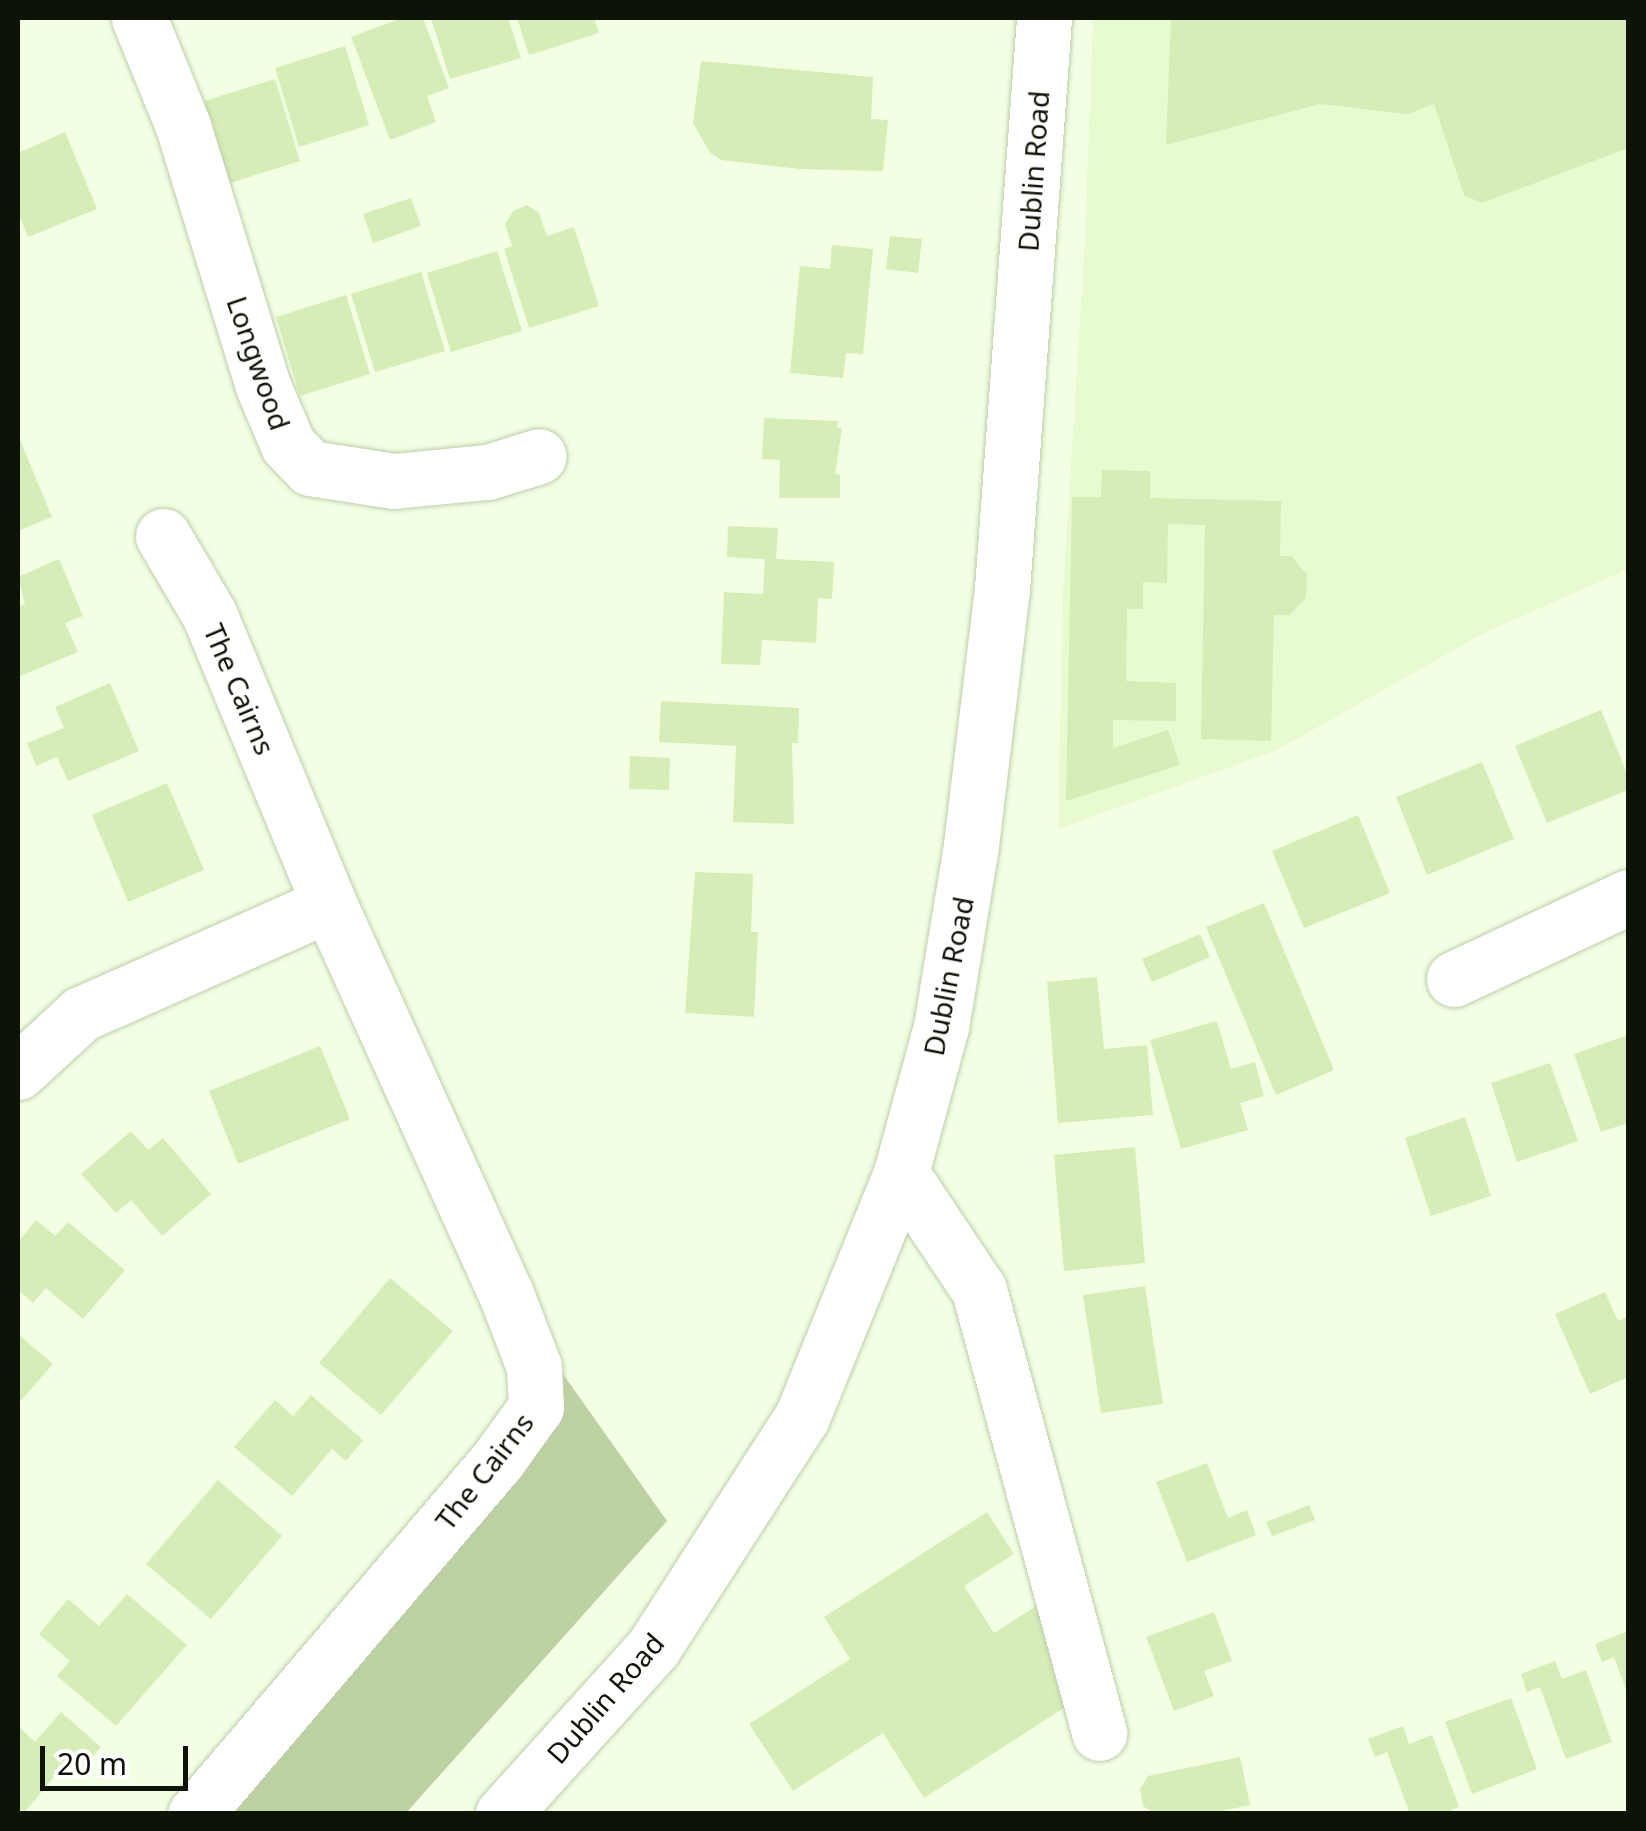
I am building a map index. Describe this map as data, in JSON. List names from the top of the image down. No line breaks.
{"streets":{"street":["Dublin Road","Longwood","The Cairns"]},"scale_bar":"20 m"}
